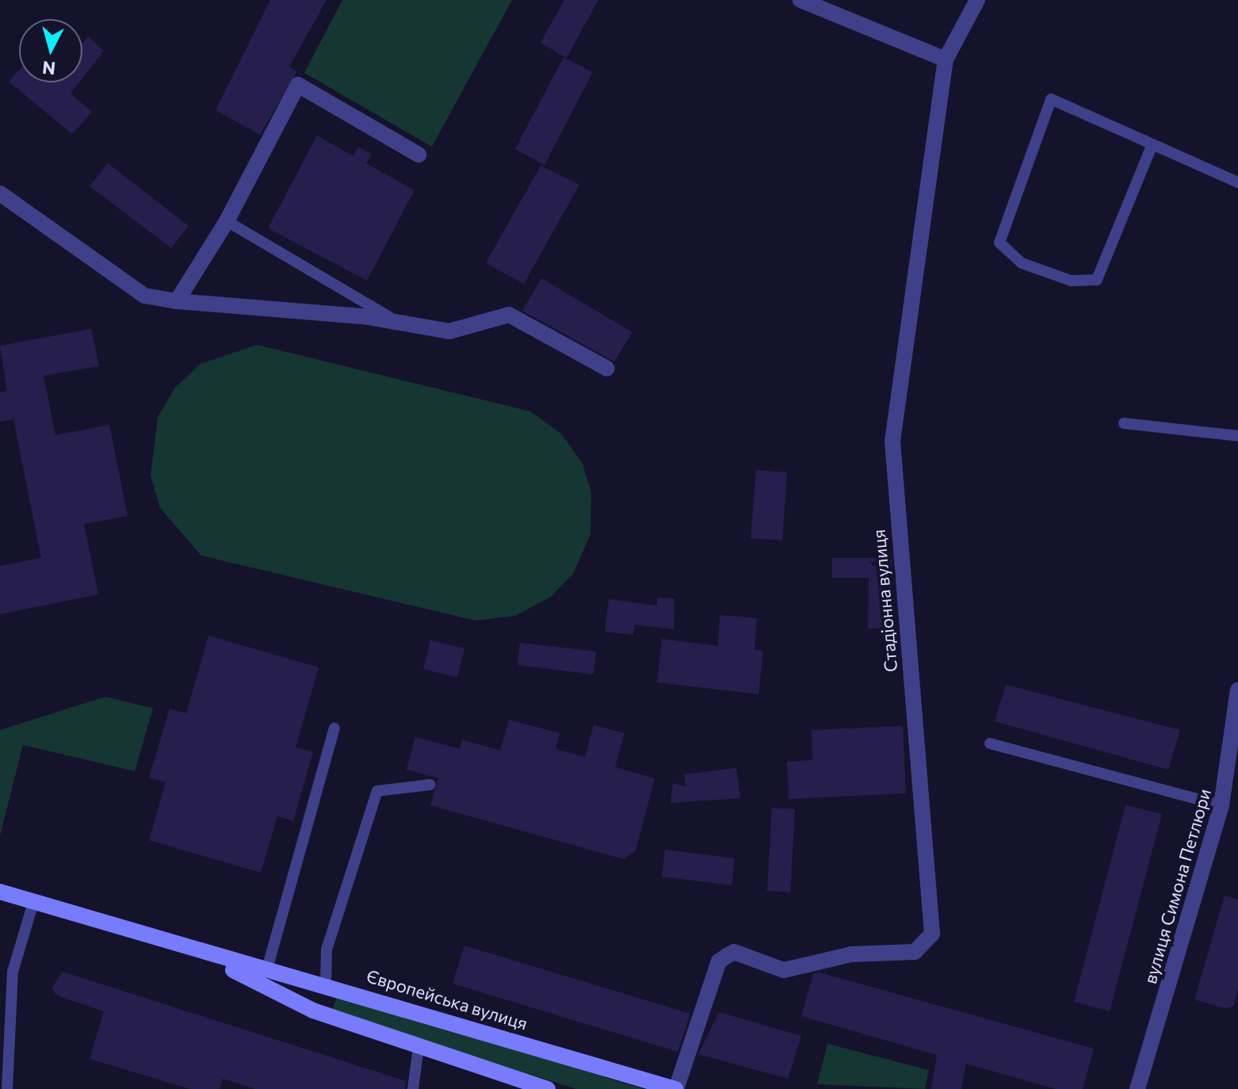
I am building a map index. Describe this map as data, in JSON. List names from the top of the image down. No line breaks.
{"streets":{"street":["Стадіонна вулиця","вулиця Симона Петлюри","Європейська вулиця"]},"crossings":[["Стадіонна вулиця","Європейська вулиця"]],"north":"bottom"}
